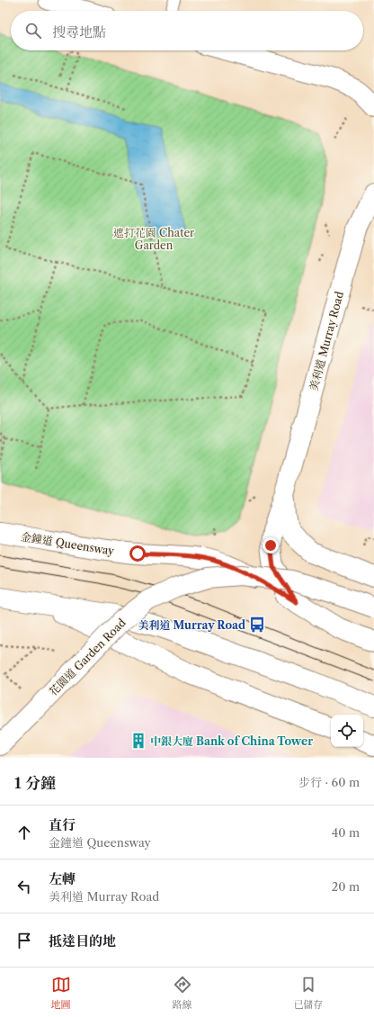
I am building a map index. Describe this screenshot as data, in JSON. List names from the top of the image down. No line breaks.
{"streets":{"main road":["美利道 Murray Road","金鐘道 Queensway","花園道 Garden Road"]},"crossings":[["美利道 Murray Road","金鐘道 Queensway"]],"parks":["遮打花園 Chater Garden"],"places":{"bus stop":["美利道 Murray Road"],"building":["中銀大廈 Bank of China Tower"]},"page":{"search":"搜尋地點","heading":["1 分鐘","步行 · 60 m"],"list":[["直行","金鐘道 Queensway","40 m"],["左轉","美利道 Murray Road","20 m"],"抵達目的地"],"nav":["地圖","路線","已儲存"]}}
